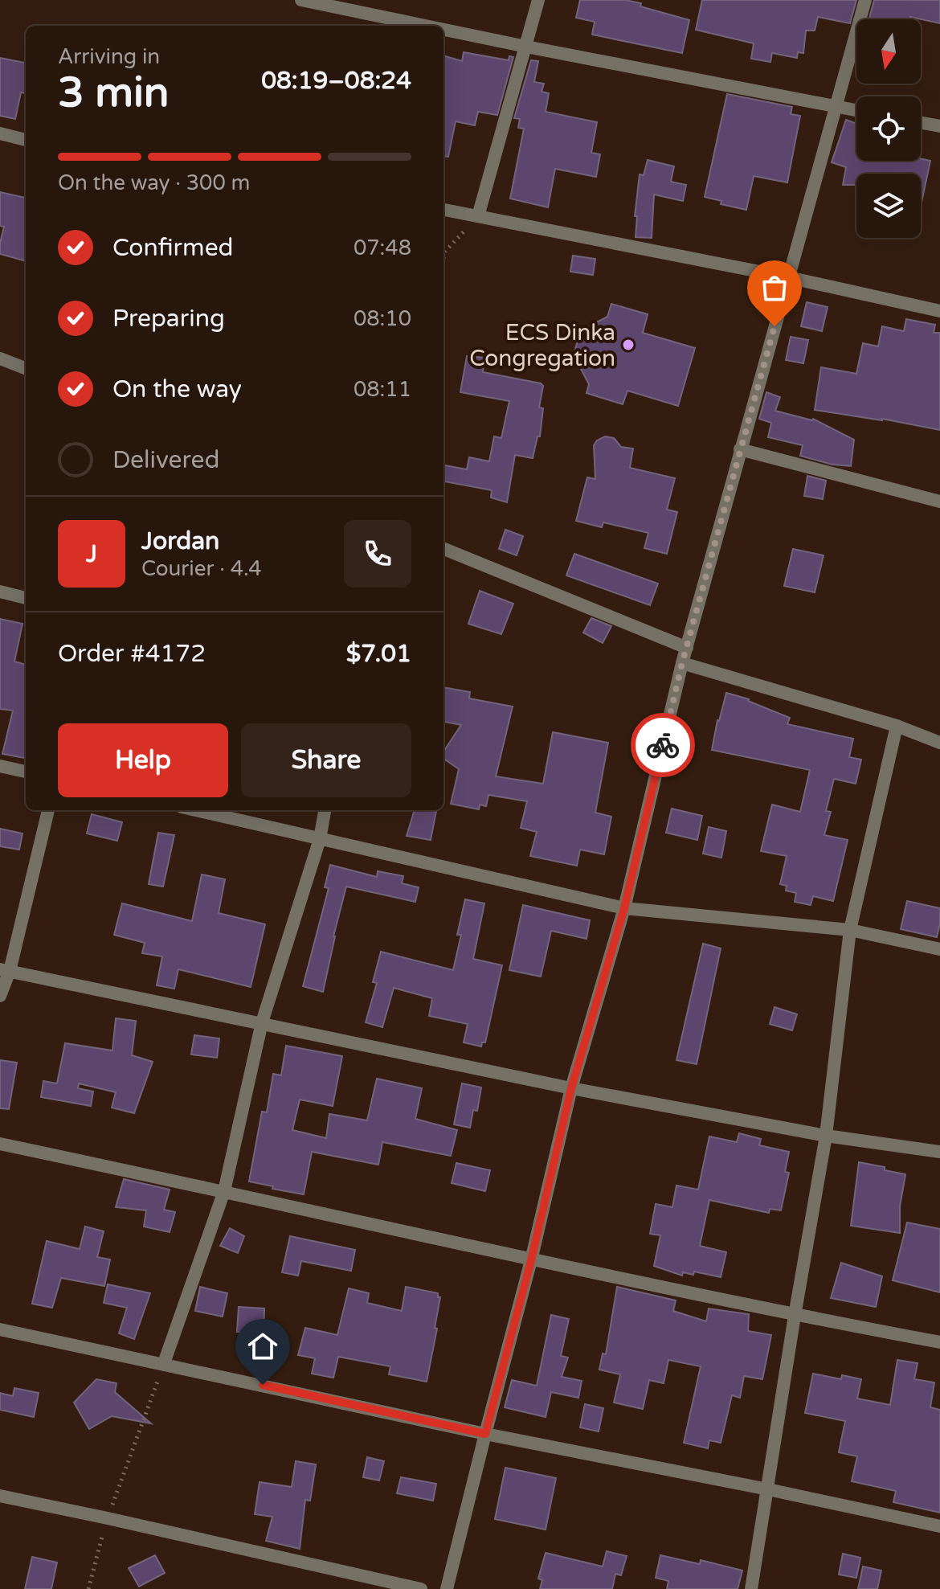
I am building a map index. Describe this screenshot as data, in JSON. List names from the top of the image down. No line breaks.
{"places":["ECS Dinka Congregation"],"north":"bottom","page":{"heading":["3 min","Arriving in","08:19–08:24"],"panel":["Jordan","Courier · 4.4","Order #4172","$7.01"],"bar":"On the way · 300 m","list":[["Confirmed","07:48"],["Preparing","08:10"],["On the way","08:11"],"Delivered"],"round":"J","buttons":["Help","Share"]}}
